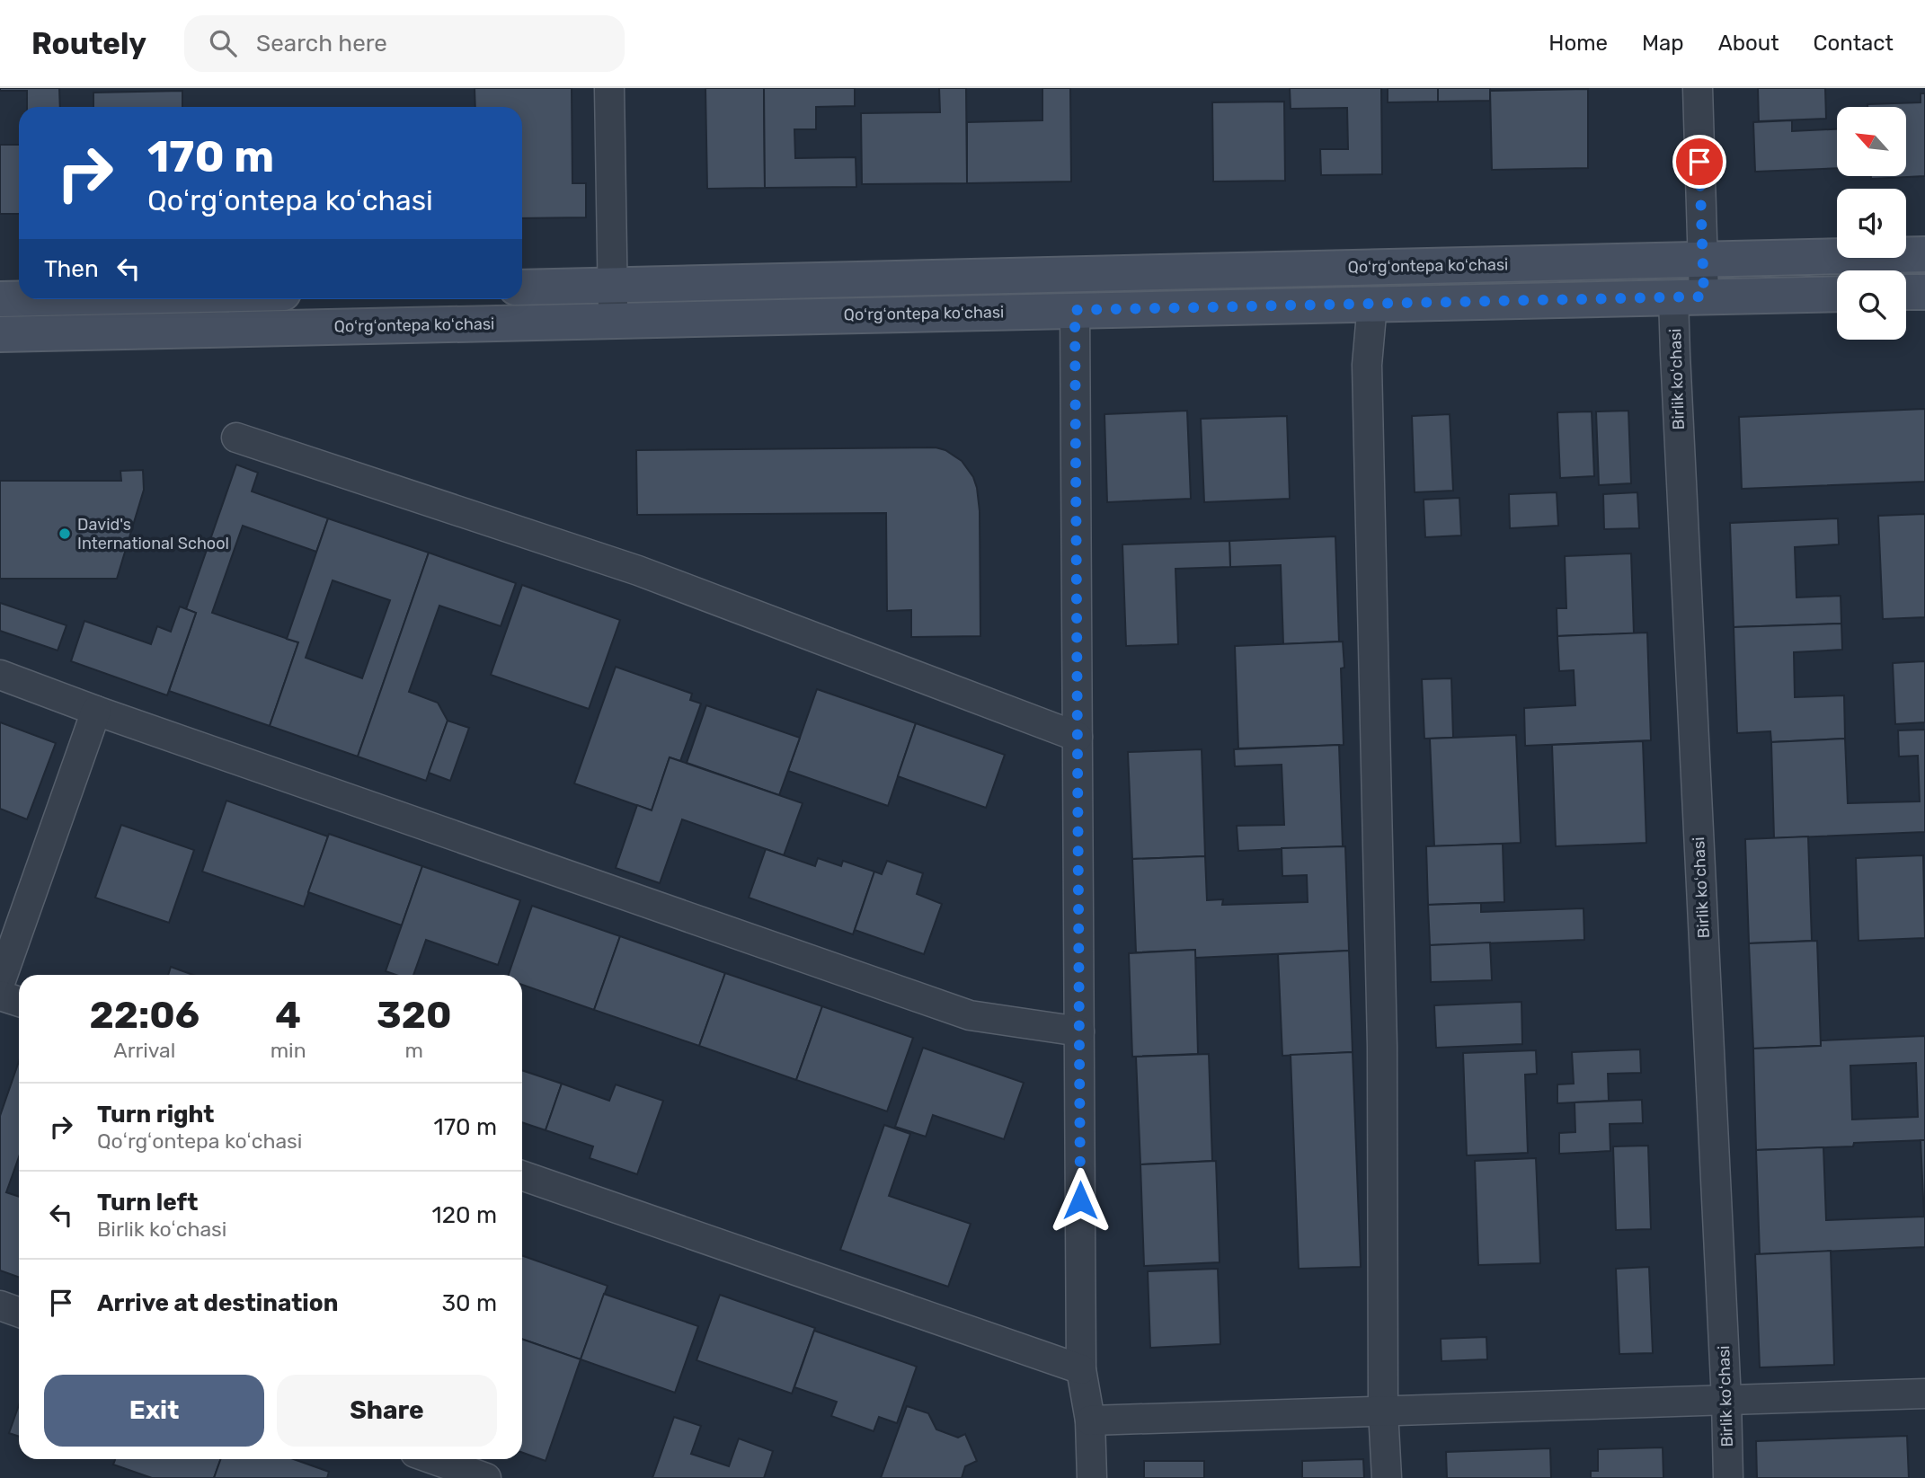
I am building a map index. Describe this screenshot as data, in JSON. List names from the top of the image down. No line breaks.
{"streets":{"main road":["Qoʻrgʻontepa koʻchasi"],"street":["Birlik koʻchasi"]},"crossings":[["Qoʻrgʻontepa koʻchasi","Birlik koʻchasi"]],"places":["David's International School"],"north":"top left","page":{"header":"Routely","search":"Search here","nav":["Home","Map","About","Contact"],"turn":["170 m","Qoʻrgʻontepa koʻchasi"],"then":"Then","eta":["22:06","Arrival","4","min","320","m"],"list":[{"name":"Turn right","note":"Qoʻrgʻontepa koʻchasi","value":"170 m"},{"name":"Turn left","note":"Birlik koʻchasi","value":"120 m"},{"name":"Arrive at destination","value":"30 m"}],"buttons":["Exit","Share"]}}
